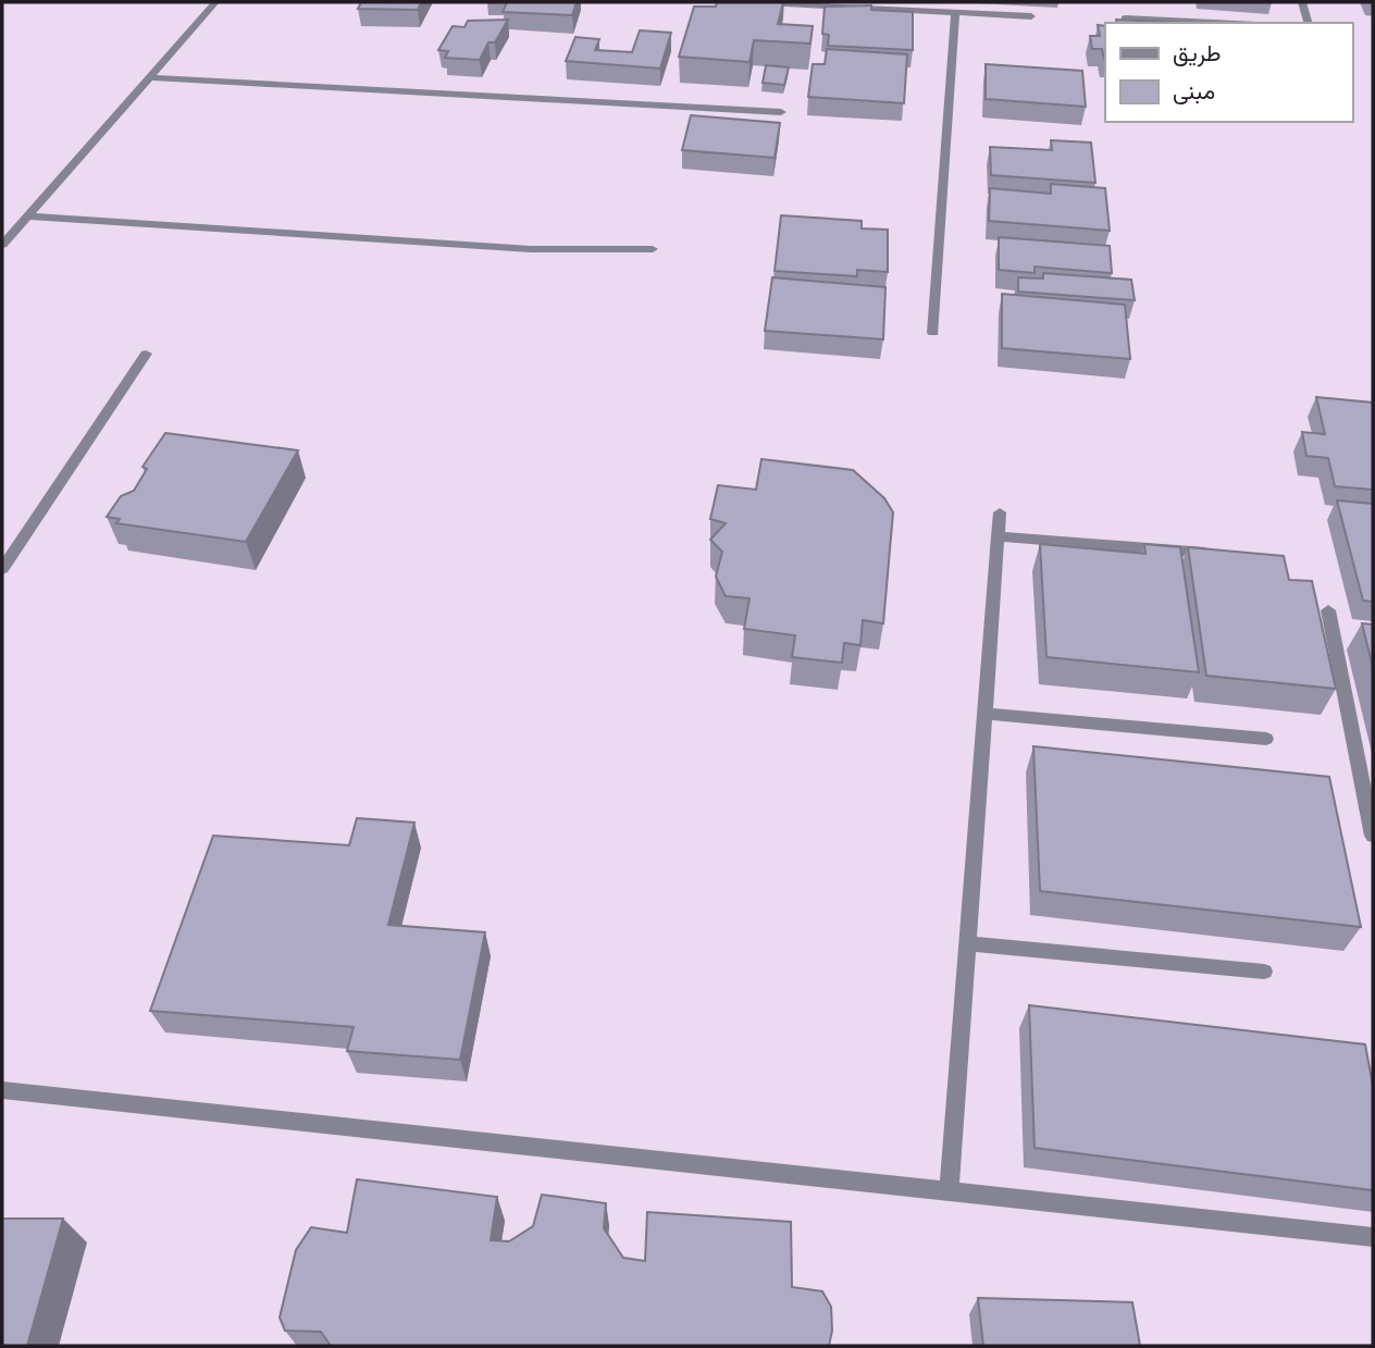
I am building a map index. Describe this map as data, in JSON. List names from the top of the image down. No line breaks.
{"legend":["طريق","مبنى"]}
